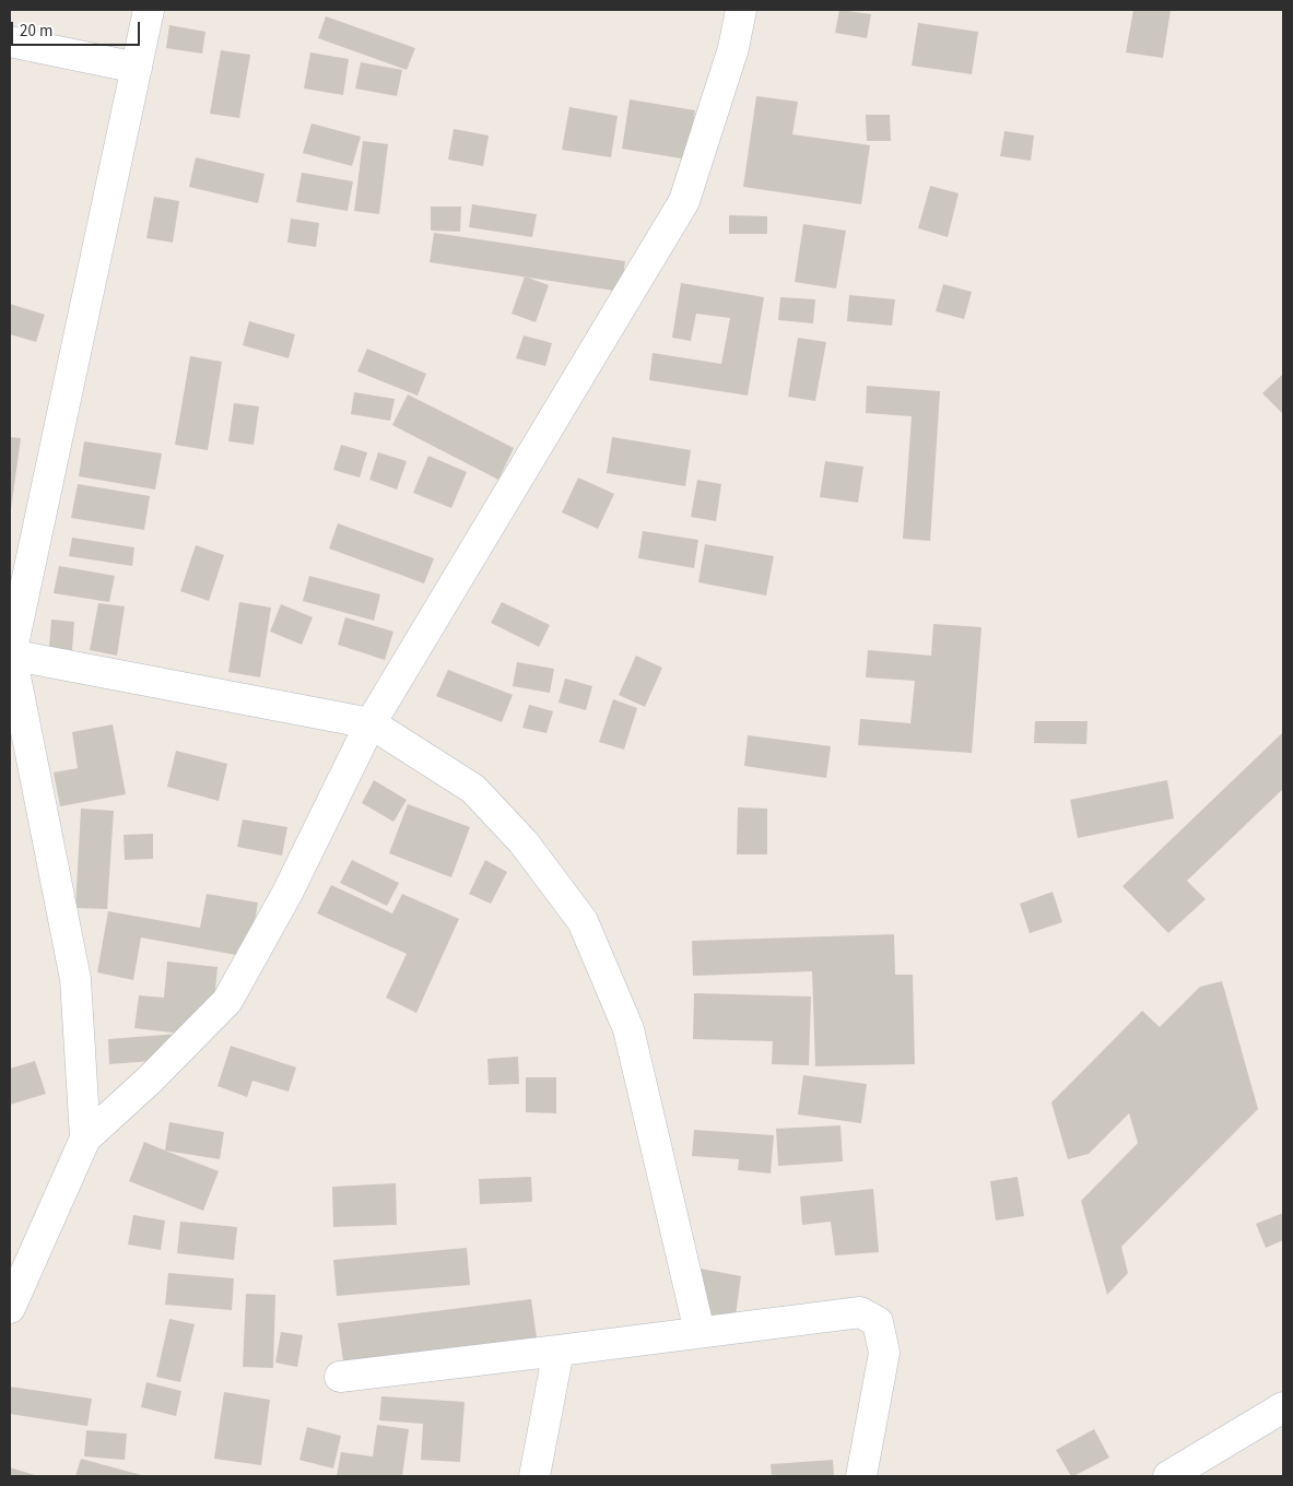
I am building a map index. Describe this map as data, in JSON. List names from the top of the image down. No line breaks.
{"scale_bar":"20 m"}
